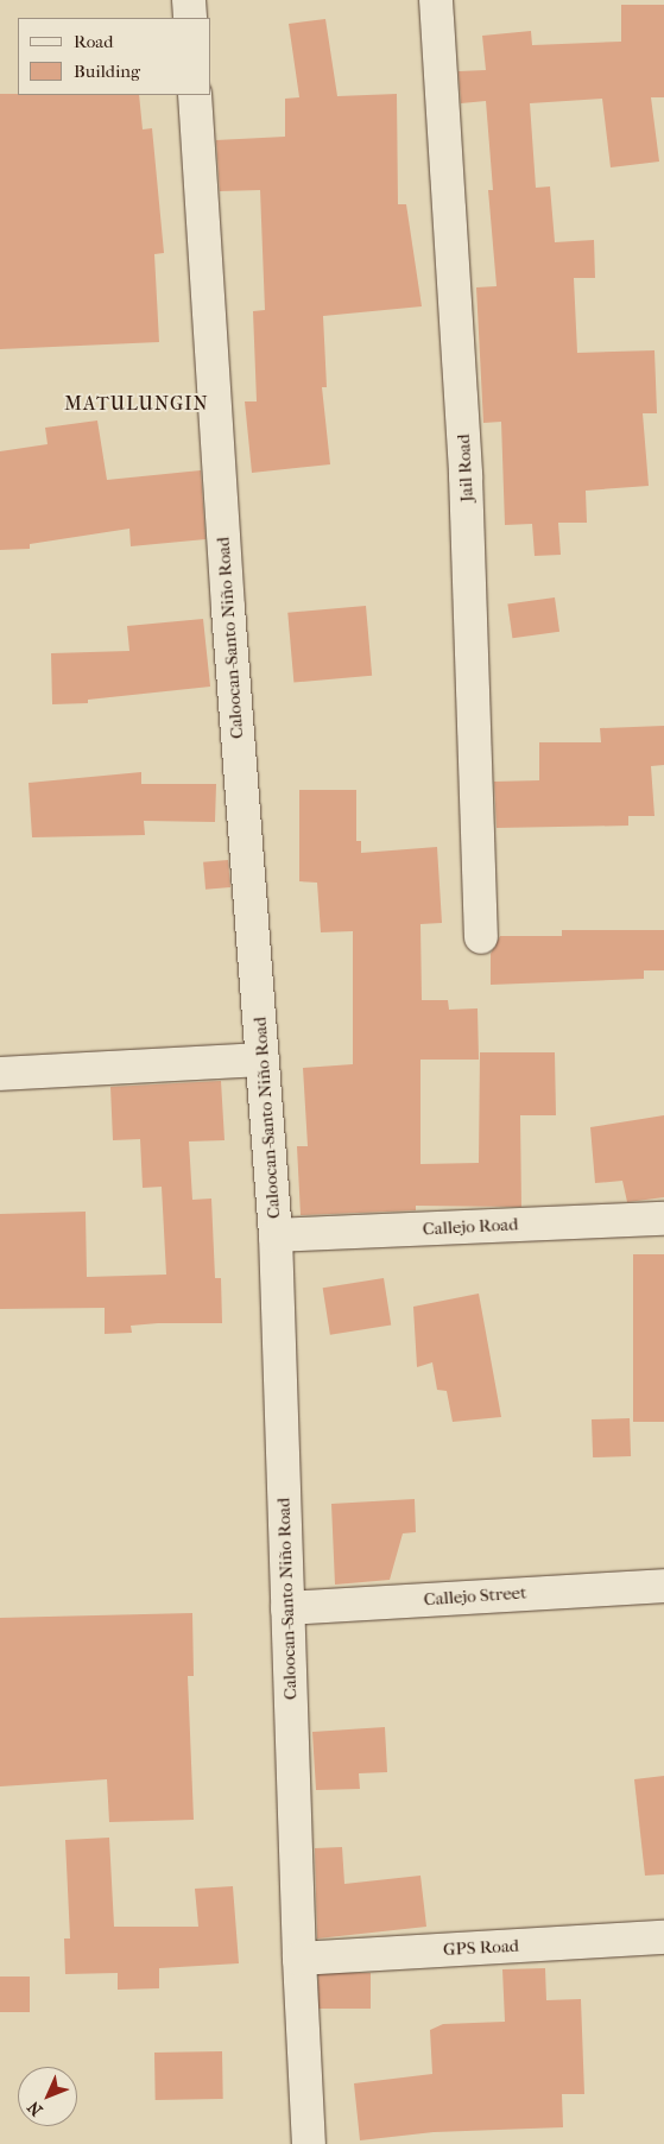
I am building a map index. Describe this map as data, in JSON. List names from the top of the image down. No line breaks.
{"streets":{"street":["Jail Road","Caloocan-Santo Niño Road","Callejo Road","Callejo Street","GPS Road"]},"crossings":[["Caloocan-Santo Niño Road","Callejo Road"],["Caloocan-Santo Niño Road","Callejo Street"],["Caloocan-Santo Niño Road","GPS Road"]],"districts":["MATULUNGIN"],"legend":["Road","Building"],"north":"bottom left"}
